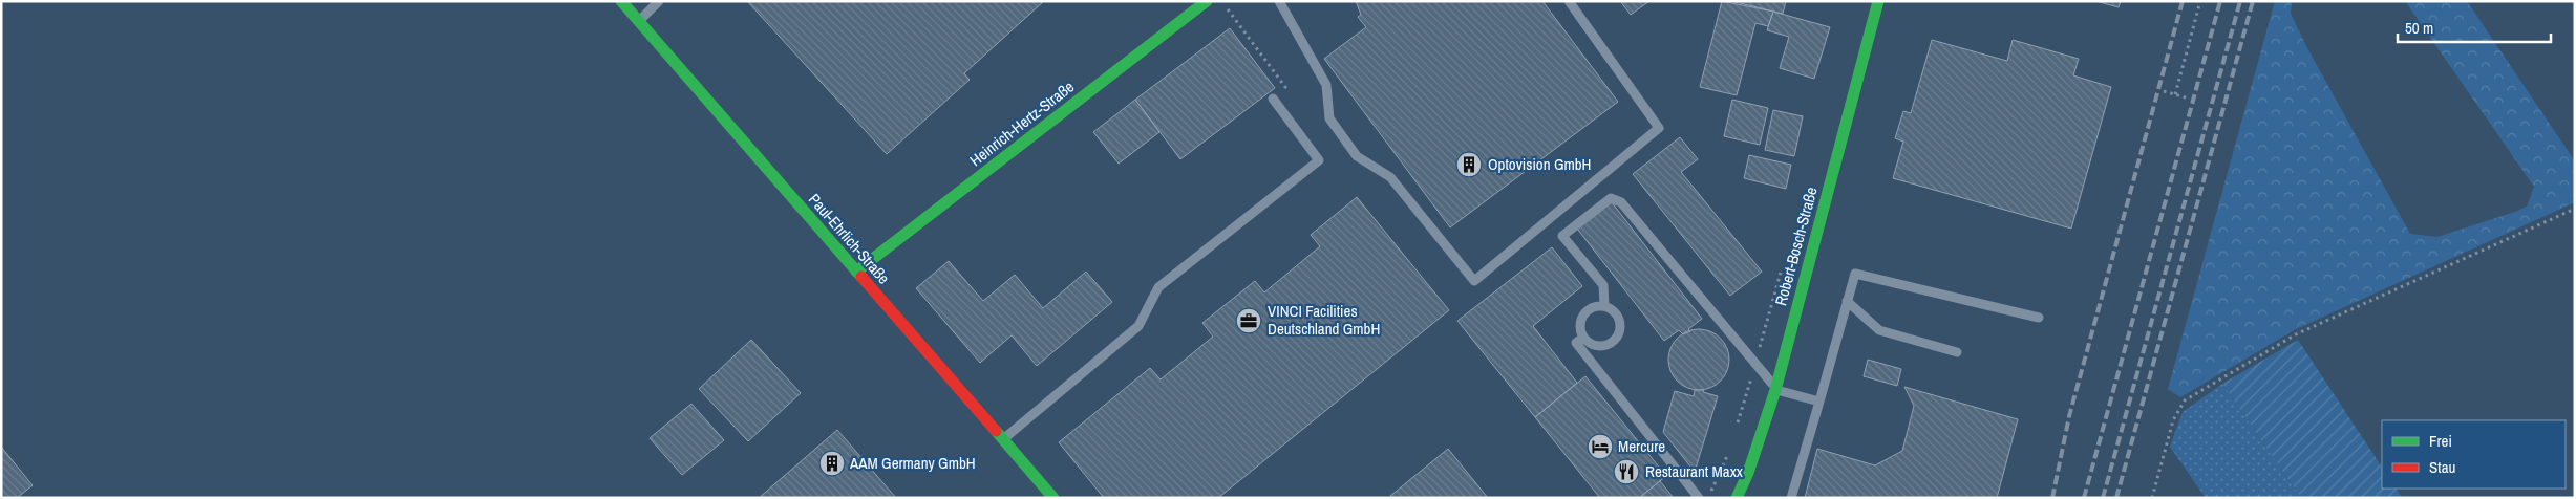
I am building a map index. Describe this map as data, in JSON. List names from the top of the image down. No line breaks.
{"streets":{"street":["Heinrich-Hertz-Straße","Paul-Ehrlich-Straße","Robert-Bosch-Straße"]},"crossings":[["Heinrich-Hertz-Straße","Paul-Ehrlich-Straße"]],"places":{"building":["Optovision GmbH","AAM Germany GmbH"],"office":["VINCI Facilities Deutschland GmbH"],"hotel":["Mercure"],"restaurant":["Restaurant Maxx"]},"legend":["Frei","Stau"],"scale_bar":"50 m"}
